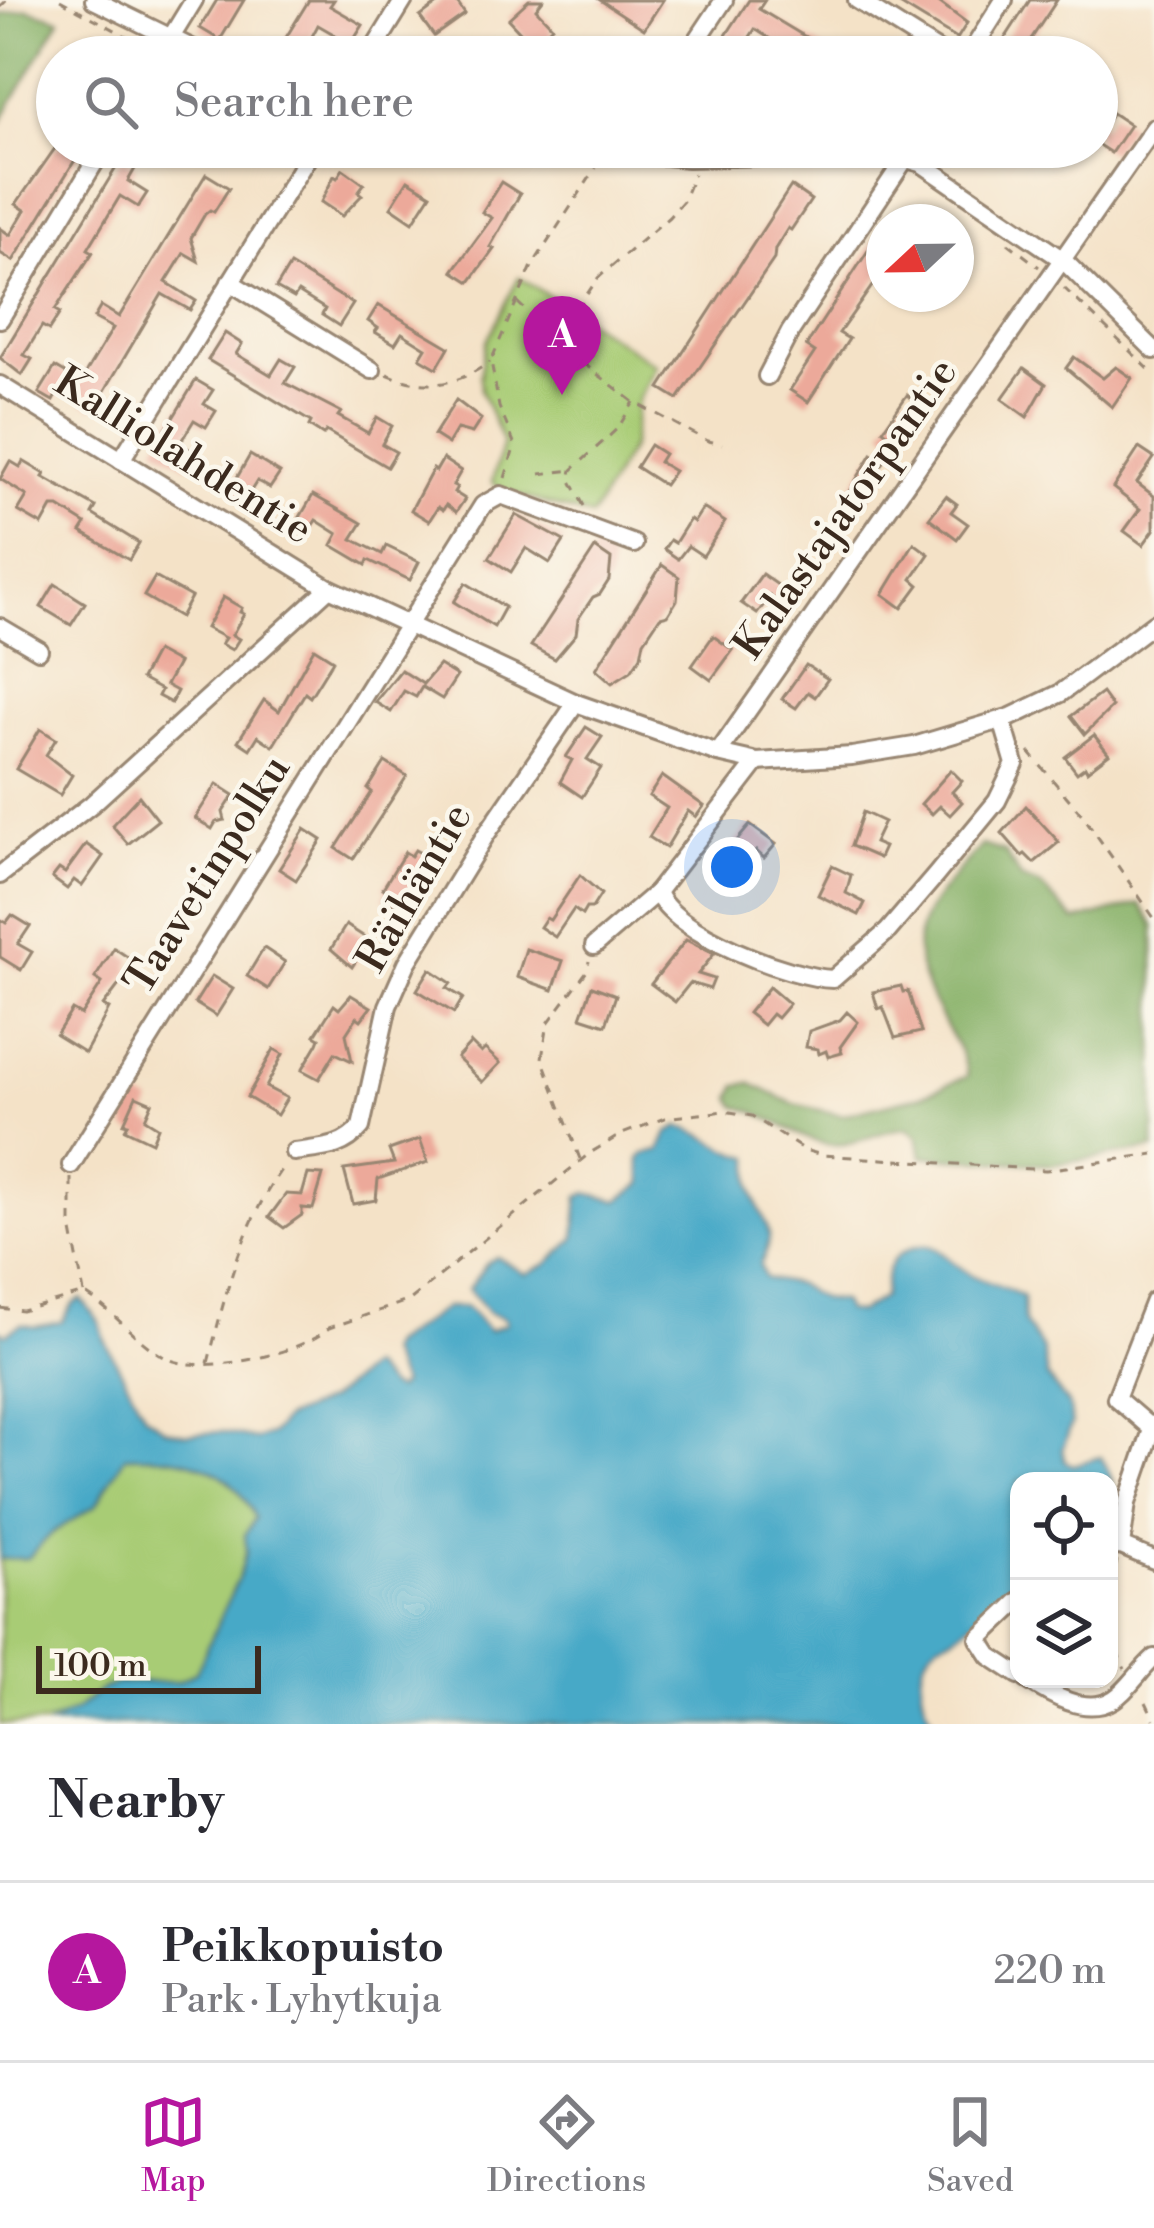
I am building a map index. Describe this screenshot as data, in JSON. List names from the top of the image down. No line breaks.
{"streets":{"street":["Kalliolahdentie","Kalastajatorpantie","Taavetinpolku","Räihäntie"]},"crossings":[["Kalliolahdentie","Kalastajatorpantie"],["Kalliolahdentie","Taavetinpolku"],["Kalliolahdentie","Räihäntie"]],"scale_bar":"100 m","north":"left","page":{"search":"Search here","pins":"A","scale":"100 m","heading":"Nearby","list":[{"mark":"A","name":"Peikkopuisto","note":"Park · Lyhytkuja","value":"220 m"}],"nav":["Map","Directions","Saved"]}}
